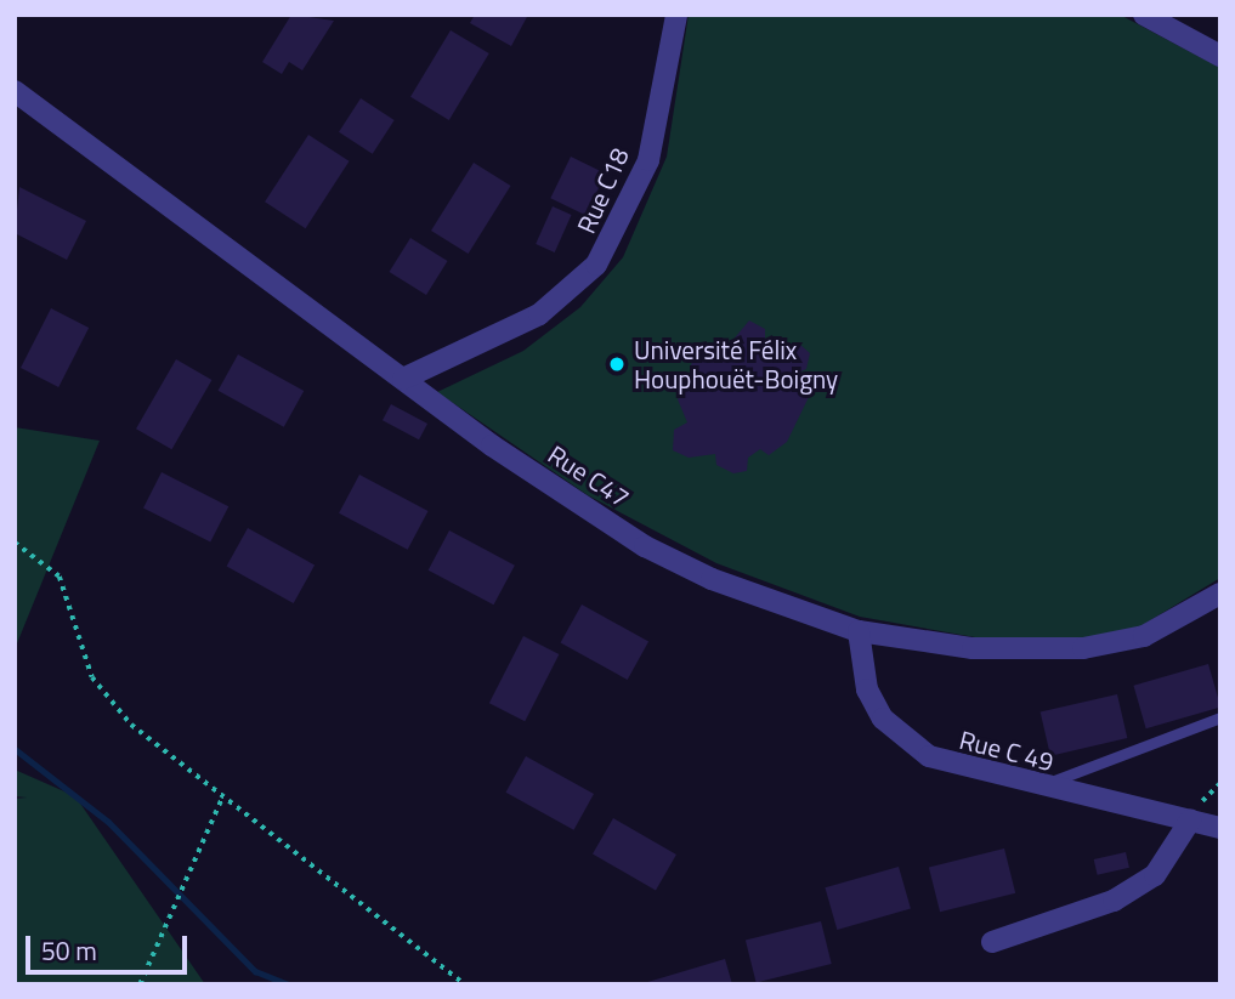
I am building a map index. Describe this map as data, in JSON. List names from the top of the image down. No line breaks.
{"streets":{"street":["Rue C18","Rue C47","Rue C 49"]},"crossings":[["Rue C18","Rue C47"],["Rue C47","Rue C 49"]],"places":["Université Félix Houphouët-Boigny"],"scale_bar":"50 m"}
